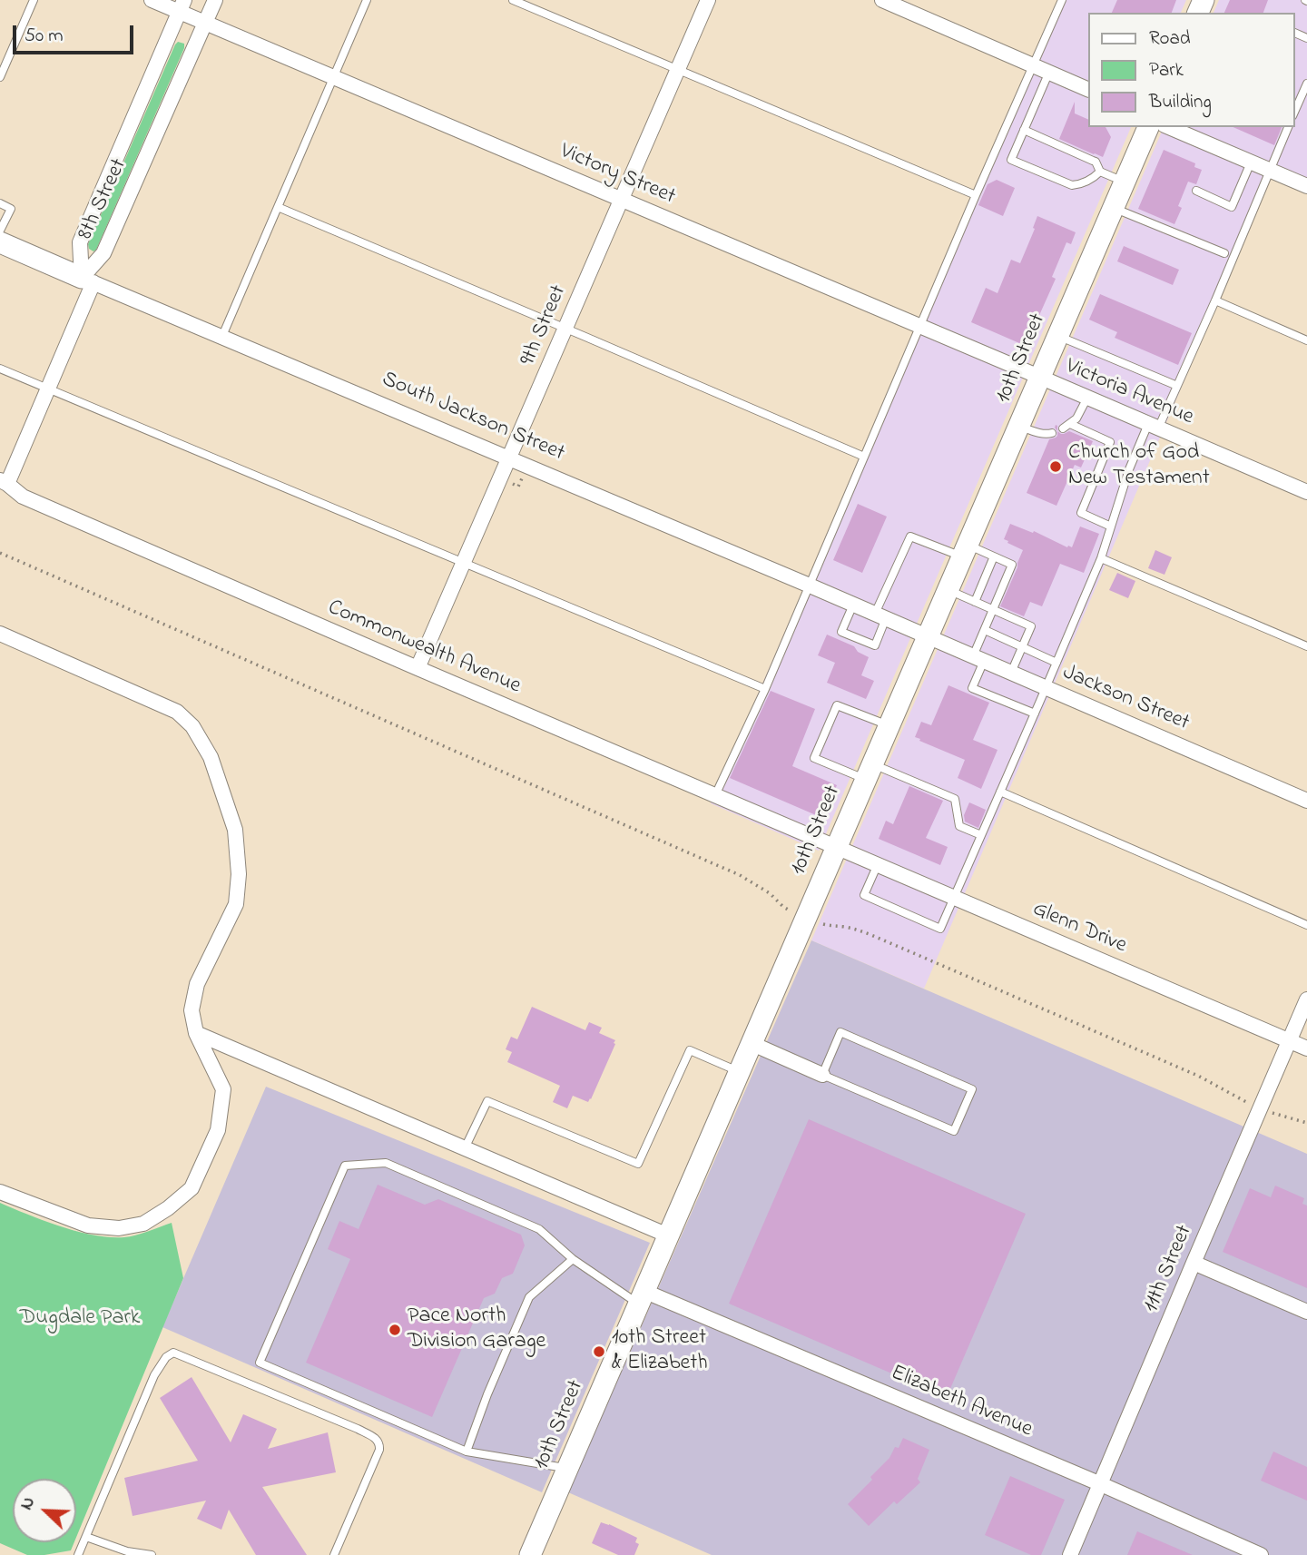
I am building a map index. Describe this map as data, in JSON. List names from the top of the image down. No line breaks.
{"streets":{"street":["Victory Street","8th Street","9th Street","10th Street","Victoria Avenue","South Jackson Street","Commonwealth Avenue","Jackson Street","Glenn Drive","11th Street","Elizabeth Avenue"]},"crossings":[["Victory Street","8th Street"],["Victory Street","9th Street"],["Victory Street","10th Street"],["Victory Street","Victoria Avenue"],["8th Street","South Jackson Street"],["8th Street","Commonwealth Avenue"],["9th Street","South Jackson Street"],["9th Street","Commonwealth Avenue"],["10th Street","Victoria Avenue"],["10th Street","South Jackson Street"],["10th Street","Commonwealth Avenue"],["10th Street","Jackson Street"],["10th Street","Glenn Drive"],["10th Street","Elizabeth Avenue"],["South Jackson Street","Jackson Street"],["Commonwealth Avenue","Glenn Drive"],["Glenn Drive","11th Street"],["11th Street","Elizabeth Avenue"]],"parks":["Dugdale Park"],"places":["Church of God New Testament","Pace North Division Garage","10th Street & Elizabeth"],"legend":["Road","Park","Building"],"scale_bar":"50 m","north":"top left"}
